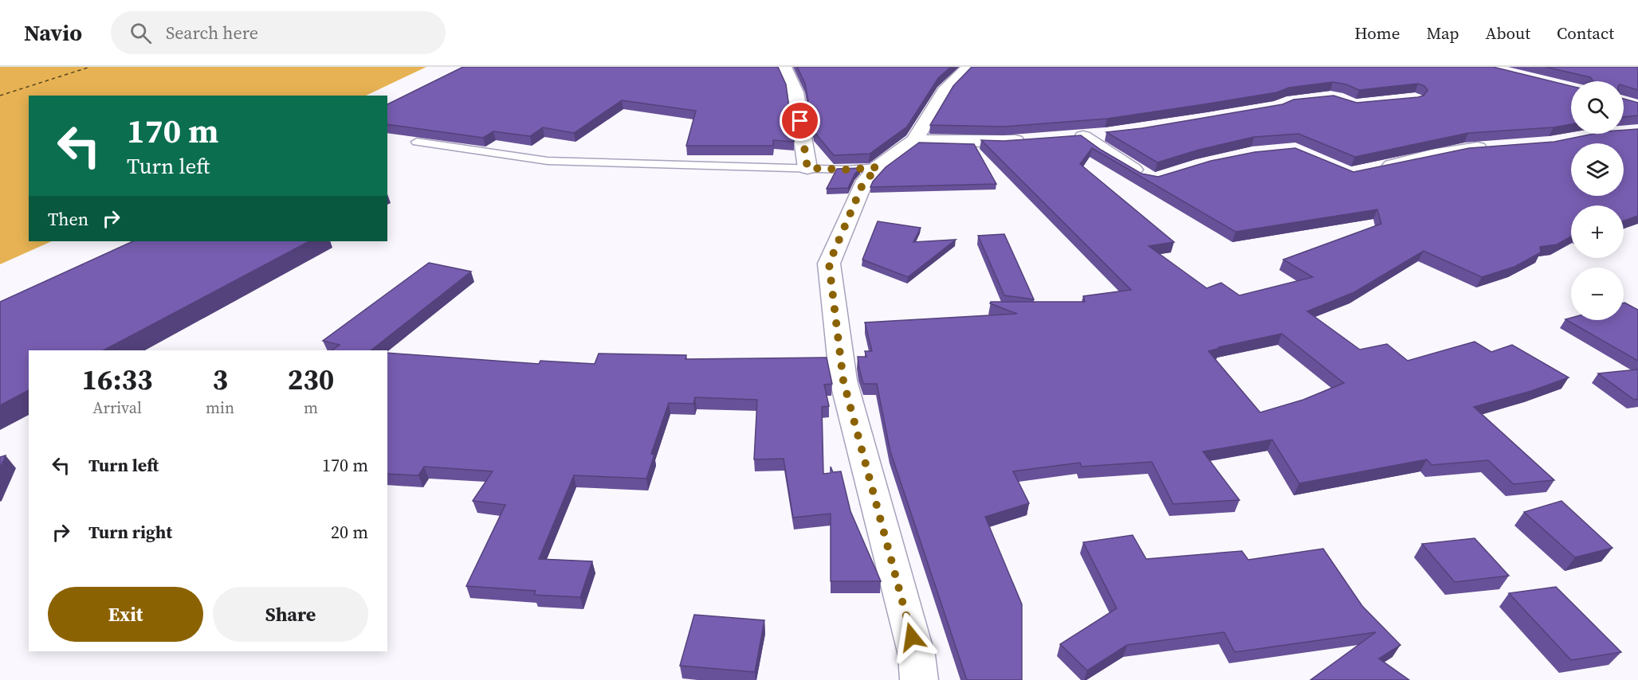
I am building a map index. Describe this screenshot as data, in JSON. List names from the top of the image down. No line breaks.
{"page":{"header":"Navio","search":"Search here","nav":["Home","Map","About","Contact"],"map_buttons":["+","−"],"turn":["170 m","Turn left"],"then":"Then","eta":["16:33","Arrival","3","min","230","m"],"list":[{"name":"Turn left","value":"170 m"},{"name":"Turn right","value":"20 m"}],"buttons":["Exit","Share"]}}
